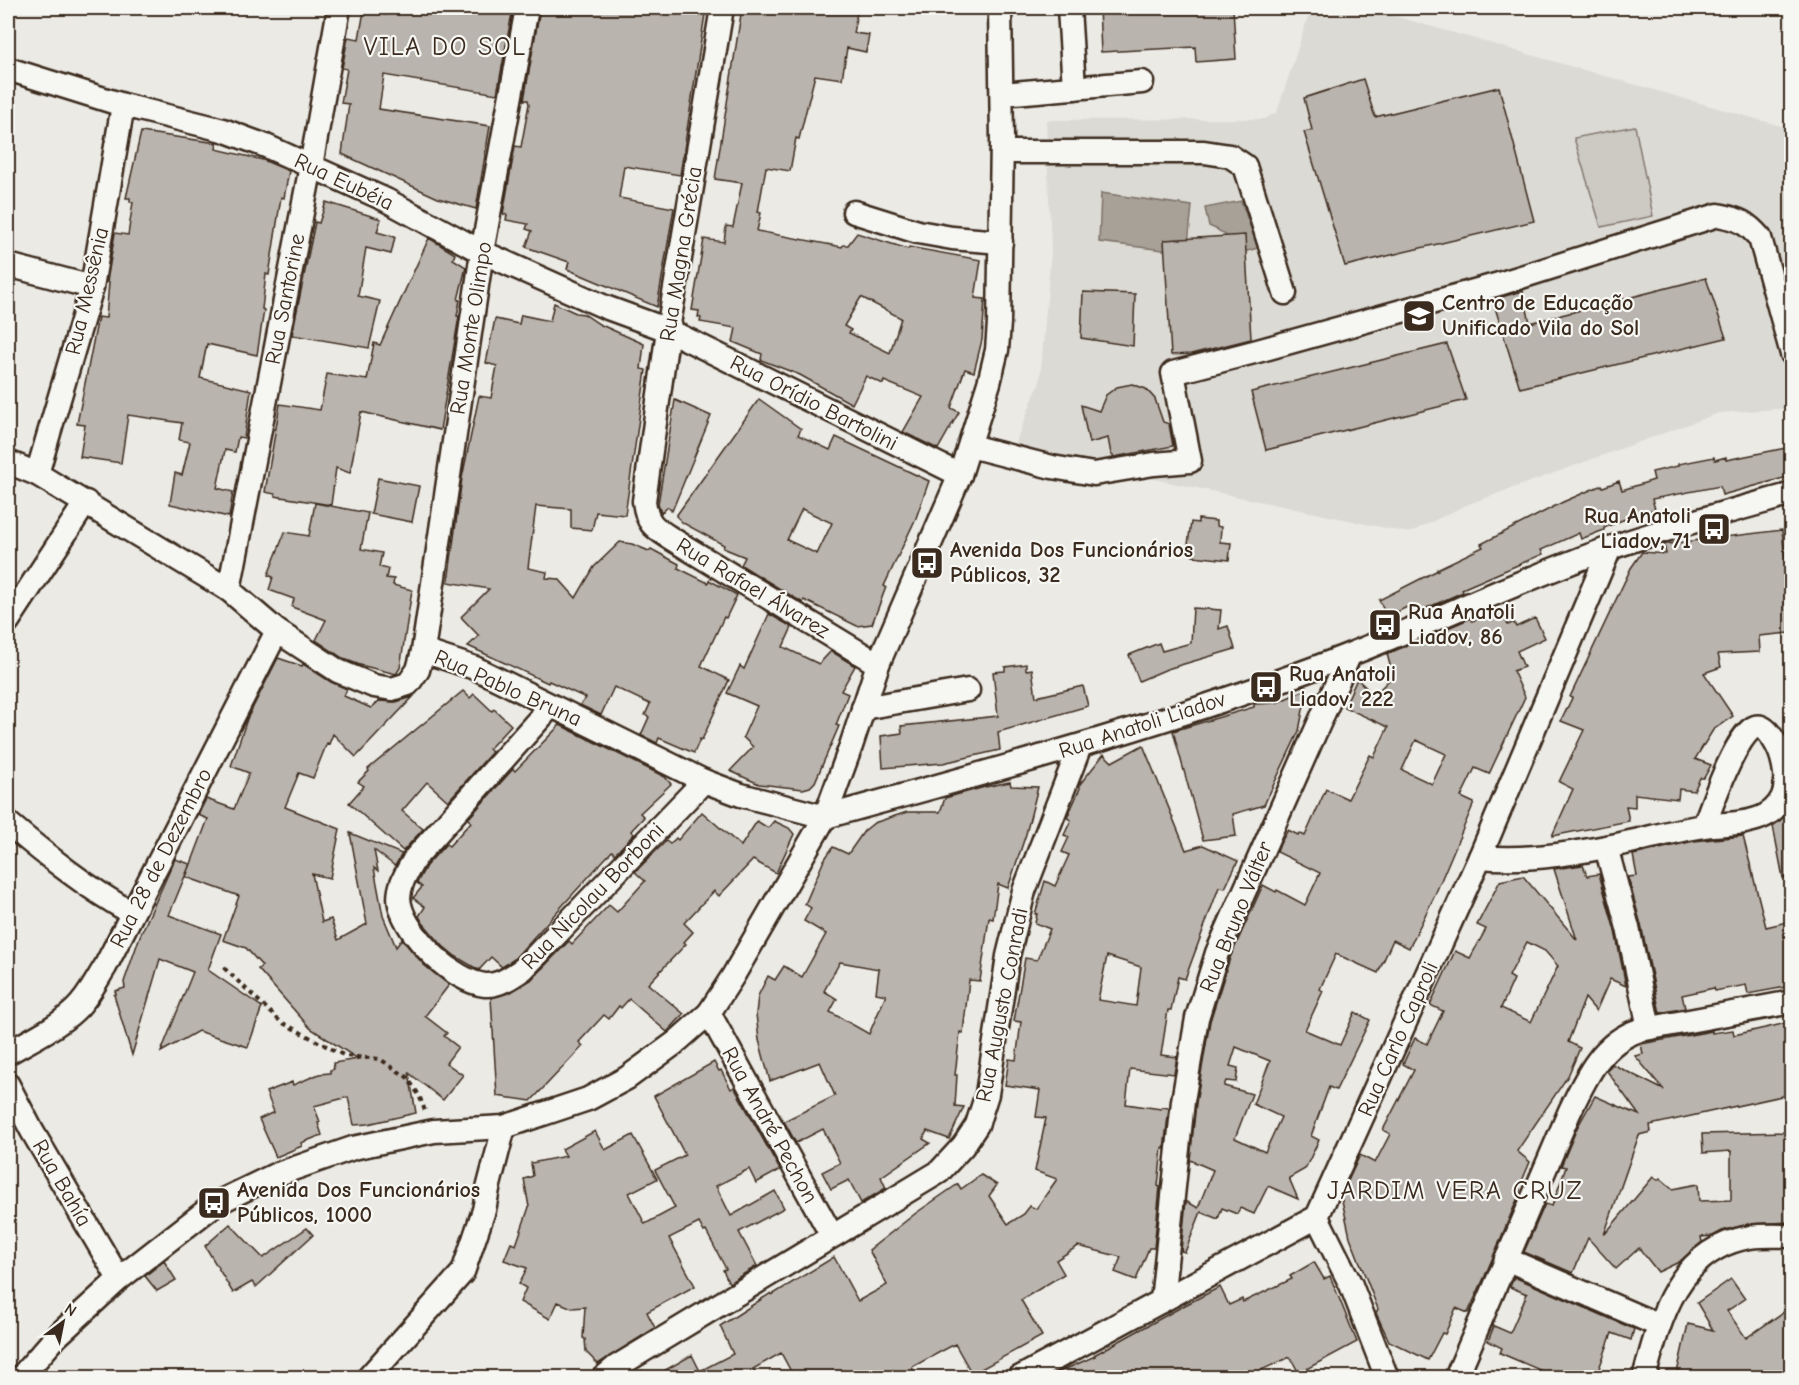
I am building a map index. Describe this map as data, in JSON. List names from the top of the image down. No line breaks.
{"streets":{"street":["Rua Eubéia","Rua Magna Grécia","Rua Messênia","Rua Santorine","Rua Monte Olimpo","Rua Orídio Bartolini","Rua Rafael Álvarez","Rua Pablo Bruna","Rua Anatoli Liadov","Rua 28 de Dezembro","Rua Nicolau Borboni","Rua Bruno Válter","Rua Augusto Conradi","Rua Carlo Caproli","Rua André Pechon","Rua Bahía"]},"crossings":[["Rua Eubéia","Rua Magna Grécia"],["Rua Eubéia","Rua Messênia"],["Rua Eubéia","Rua Santorine"],["Rua Eubéia","Rua Monte Olimpo"],["Rua Eubéia","Rua Orídio Bartolini"],["Rua Magna Grécia","Rua Orídio Bartolini"],["Rua Magna Grécia","Rua Rafael Álvarez"],["Rua Messênia","Rua Pablo Bruna"],["Rua Santorine","Rua Pablo Bruna"],["Rua Monte Olimpo","Rua Pablo Bruna"],["Rua Pablo Bruna","Rua Anatoli Liadov"],["Rua Pablo Bruna","Rua 28 de Dezembro"],["Rua Pablo Bruna","Rua Nicolau Borboni"],["Rua Anatoli Liadov","Rua Bruno Válter"],["Rua Anatoli Liadov","Rua Augusto Conradi"],["Rua Anatoli Liadov","Rua Carlo Caproli"],["Rua Augusto Conradi","Rua André Pechon"]],"districts":["VILA DO SOL","JARDIM VERA CRUZ"],"places":{"school or university":["Centro de Educação Unificado Vila do Sol"],"bus stop":["Rua Anatoli Liadov, 71","Avenida Dos Funcionários Públicos, 32","Rua Anatoli Liadov, 86","Rua Anatoli Liadov, 222","Avenida Dos Funcionários Públicos, 1000"]},"north":"top right"}
